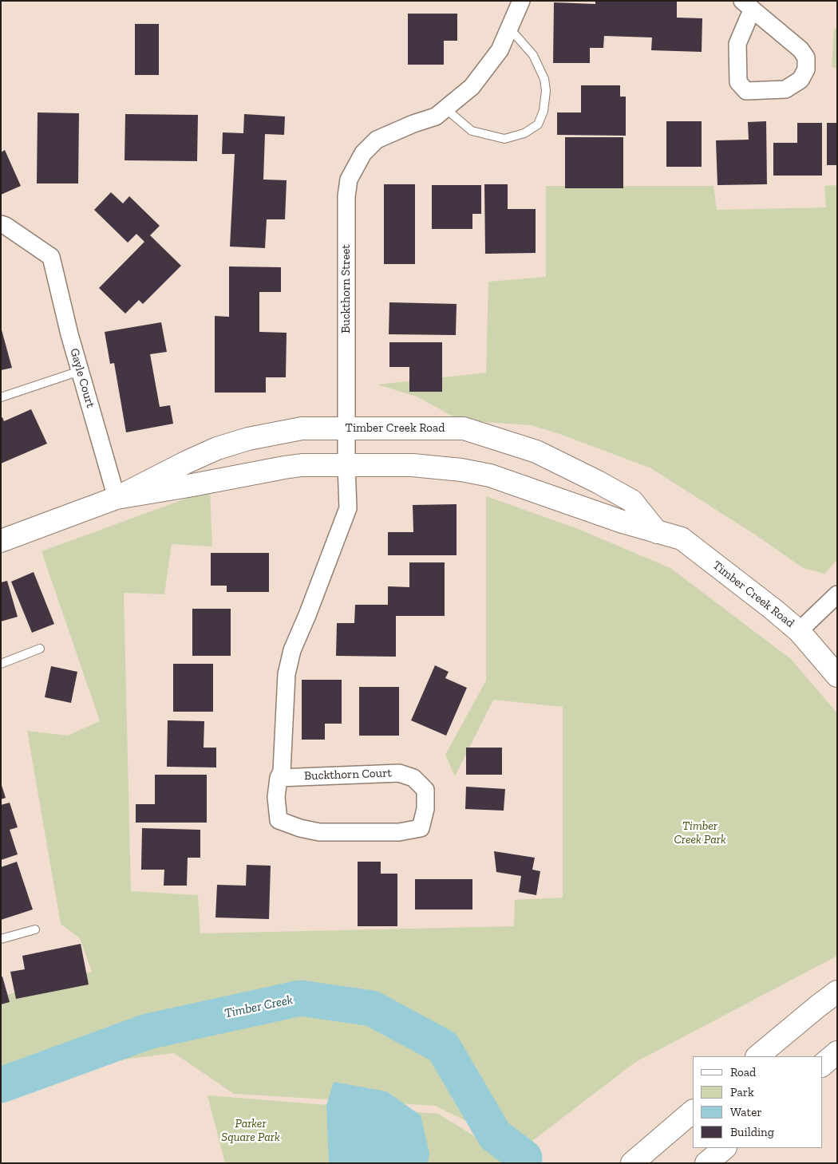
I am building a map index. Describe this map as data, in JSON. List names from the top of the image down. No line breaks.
{"streets":{"street":["Buckthorn Street","Gayle Court","Timber Creek Road","Buckthorn Court"]},"crossings":[["Buckthorn Street","Timber Creek Road"],["Buckthorn Street","Buckthorn Court"],["Gayle Court","Timber Creek Road"],["Timber Creek Road","Buckthorn Court"]],"water":["Timber Creek"],"parks":["Timber Creek Park","Parker Square Park"],"legend":["Road","Park","Water","Building"]}
